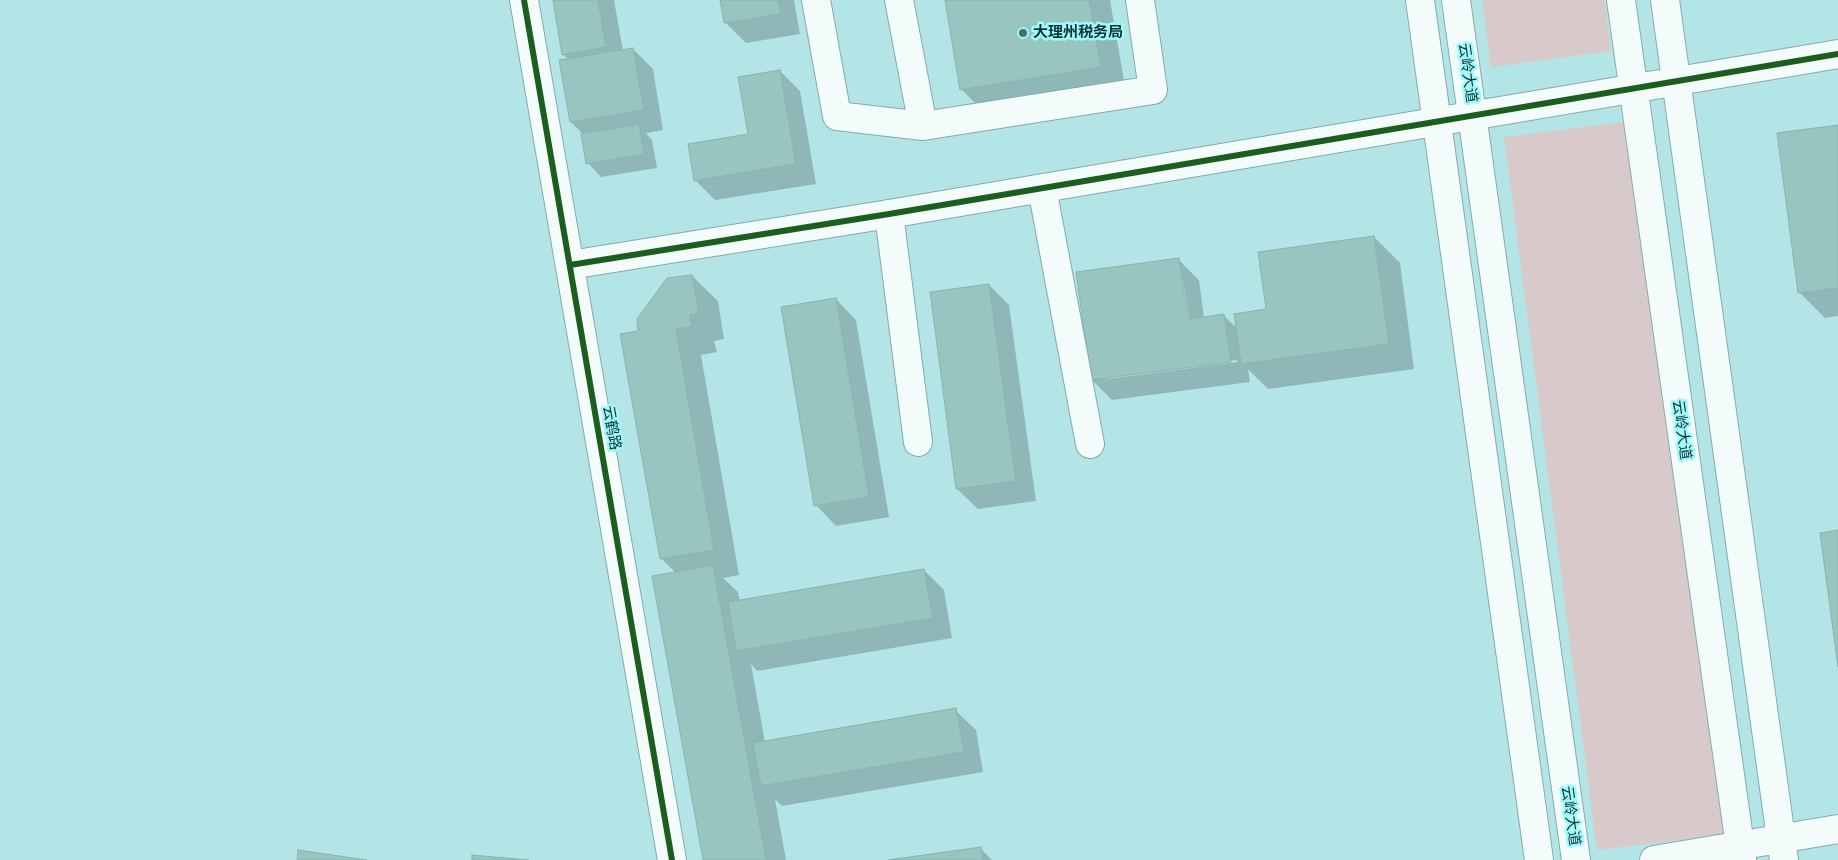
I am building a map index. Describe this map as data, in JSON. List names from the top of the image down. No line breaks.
{"streets":{"street":["云岭大道","云鹤路"]},"places":["大理州税务局"]}
